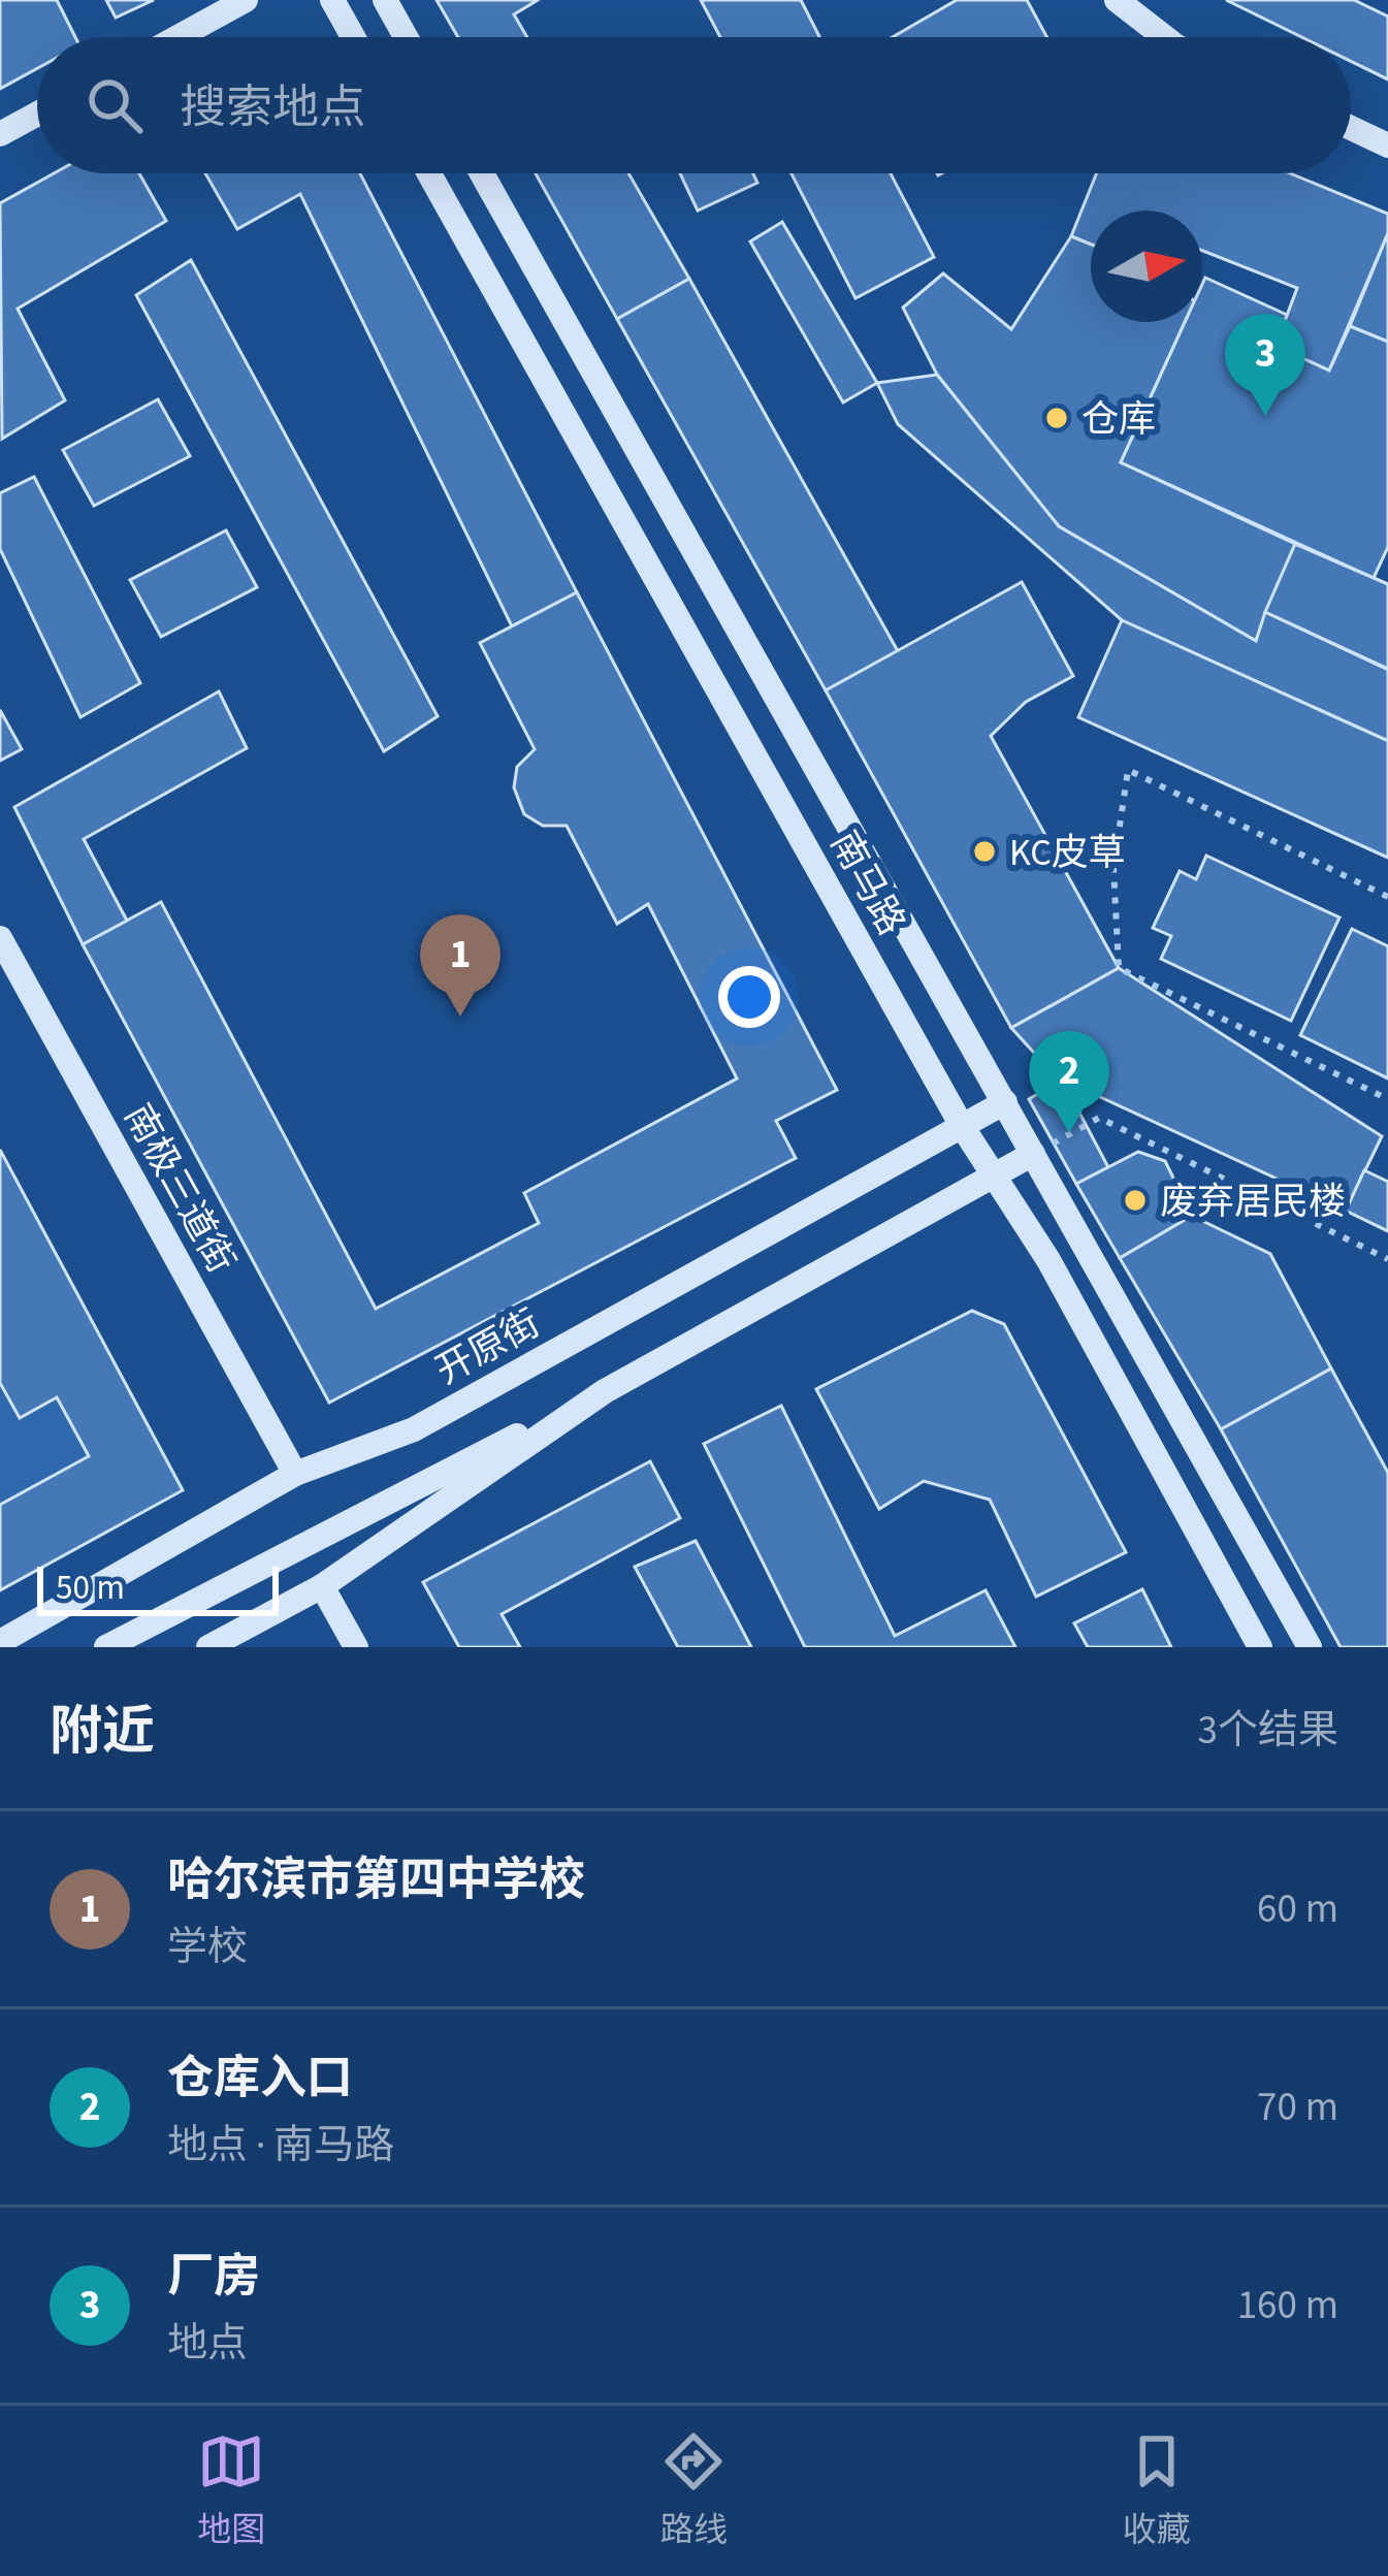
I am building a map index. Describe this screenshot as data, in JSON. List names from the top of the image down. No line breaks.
{"streets":{"main road":["南马路","南极三道街","开原街"]},"crossings":[["南马路","开原街"],["南极三道街","开原街"]],"places":["仓库","KC皮草","废弃居民楼"],"scale_bar":"50 m","north":"right","page":{"search":"搜索地点","pins":["3","1","2"],"scale":"50 m","heading":["附近","3个结果"],"list":[{"mark":"1","name":"哈尔滨市第四中学校","note":"学校","value":"60 m"},{"mark":"2","name":"仓库入口","note":"地点 · 南马路","value":"70 m"},{"mark":"3","name":"厂房","note":"地点","value":"160 m"}],"nav":["地图","路线","收藏"]}}
